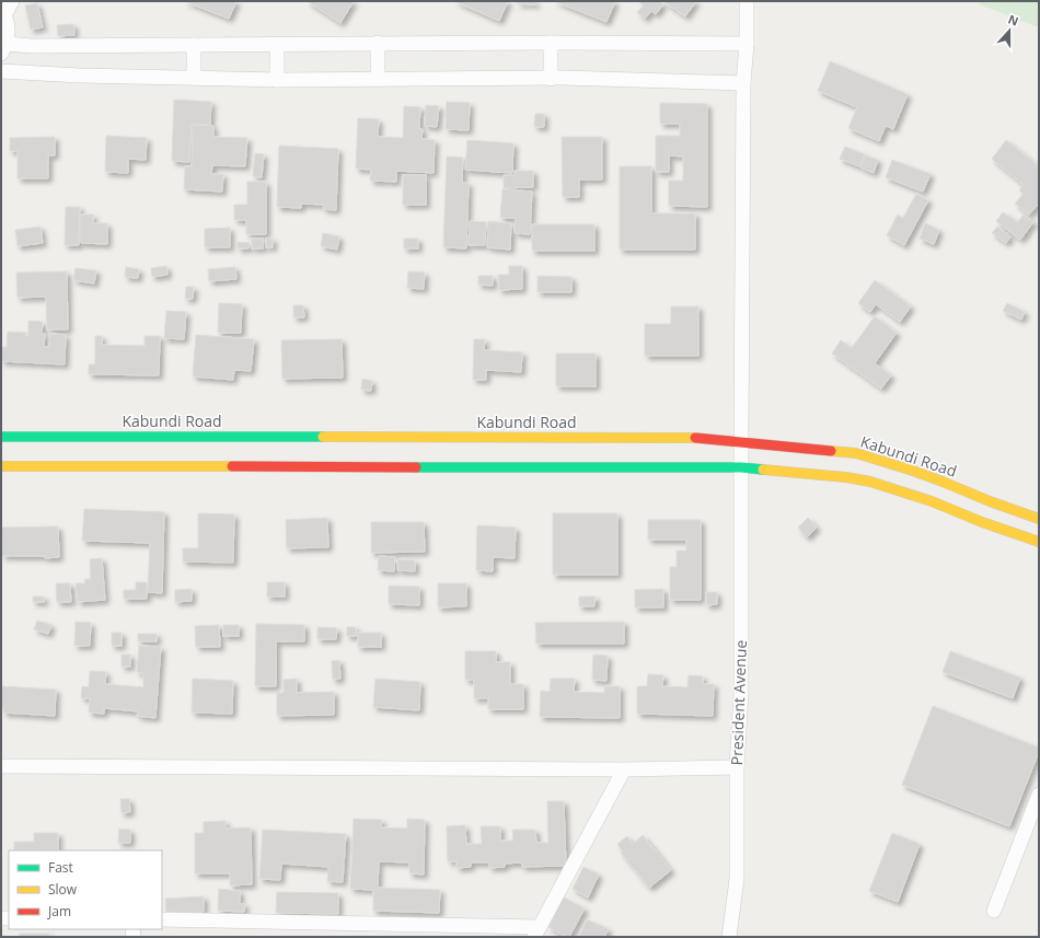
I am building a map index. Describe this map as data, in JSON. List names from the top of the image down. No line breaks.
{"streets":{"street":["Kabundi Road","President Avenue"]},"crossings":[["Kabundi Road","President Avenue"]],"legend":["Fast","Slow","Jam"],"north":"top"}
